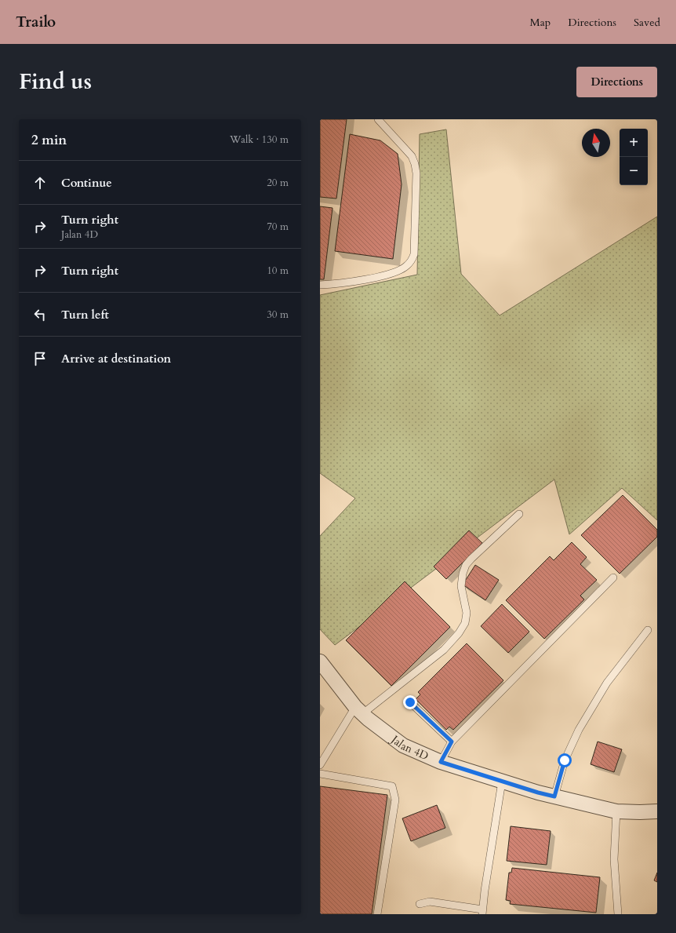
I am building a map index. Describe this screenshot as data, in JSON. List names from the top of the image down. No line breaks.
{"streets":{"street":["Jalan 4D"]},"north":"top","page":{"header":"Trailo","nav":["Map","Directions","Saved"],"title":"Find us","buttons":"Directions","heading":["2 min","Walk · 130 m"],"map_buttons":["+","−"],"list":[["Continue","20 m"],["Turn right","Jalan 4D","70 m"],["Turn right","10 m"],["Turn left","30 m"],"Arrive at destination"]}}
